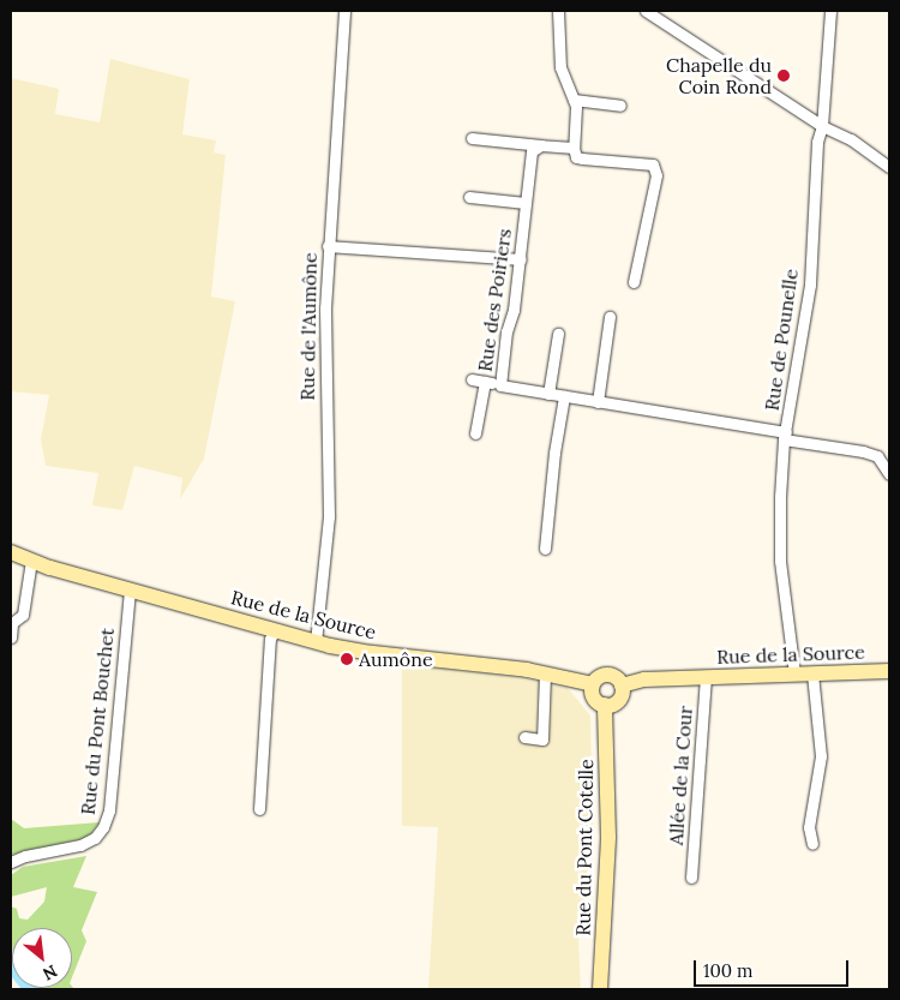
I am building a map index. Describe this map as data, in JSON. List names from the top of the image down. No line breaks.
{"streets":{"main road":["Rue de la Source","Rue du Pont Cotelle"],"street":["Rue des Poiriers","Rue de l'Aumône","Rue de Pounelle","Rue du Pont Bouchet","Allée de la Cour"]},"crossings":[["Rue des Poiriers","Rue de Pounelle"],["Rue de l'Aumône","Rue de la Source"],["Rue de Pounelle","Rue de la Source"],["Rue de la Source","Rue du Pont Bouchet"],["Rue de la Source","Allée de la Cour"],["Rue de la Source","Rue du Pont Cotelle"]],"places":["Chapelle du Coin Rond","Aumône"],"scale_bar":"100 m","north":"bottom right"}
